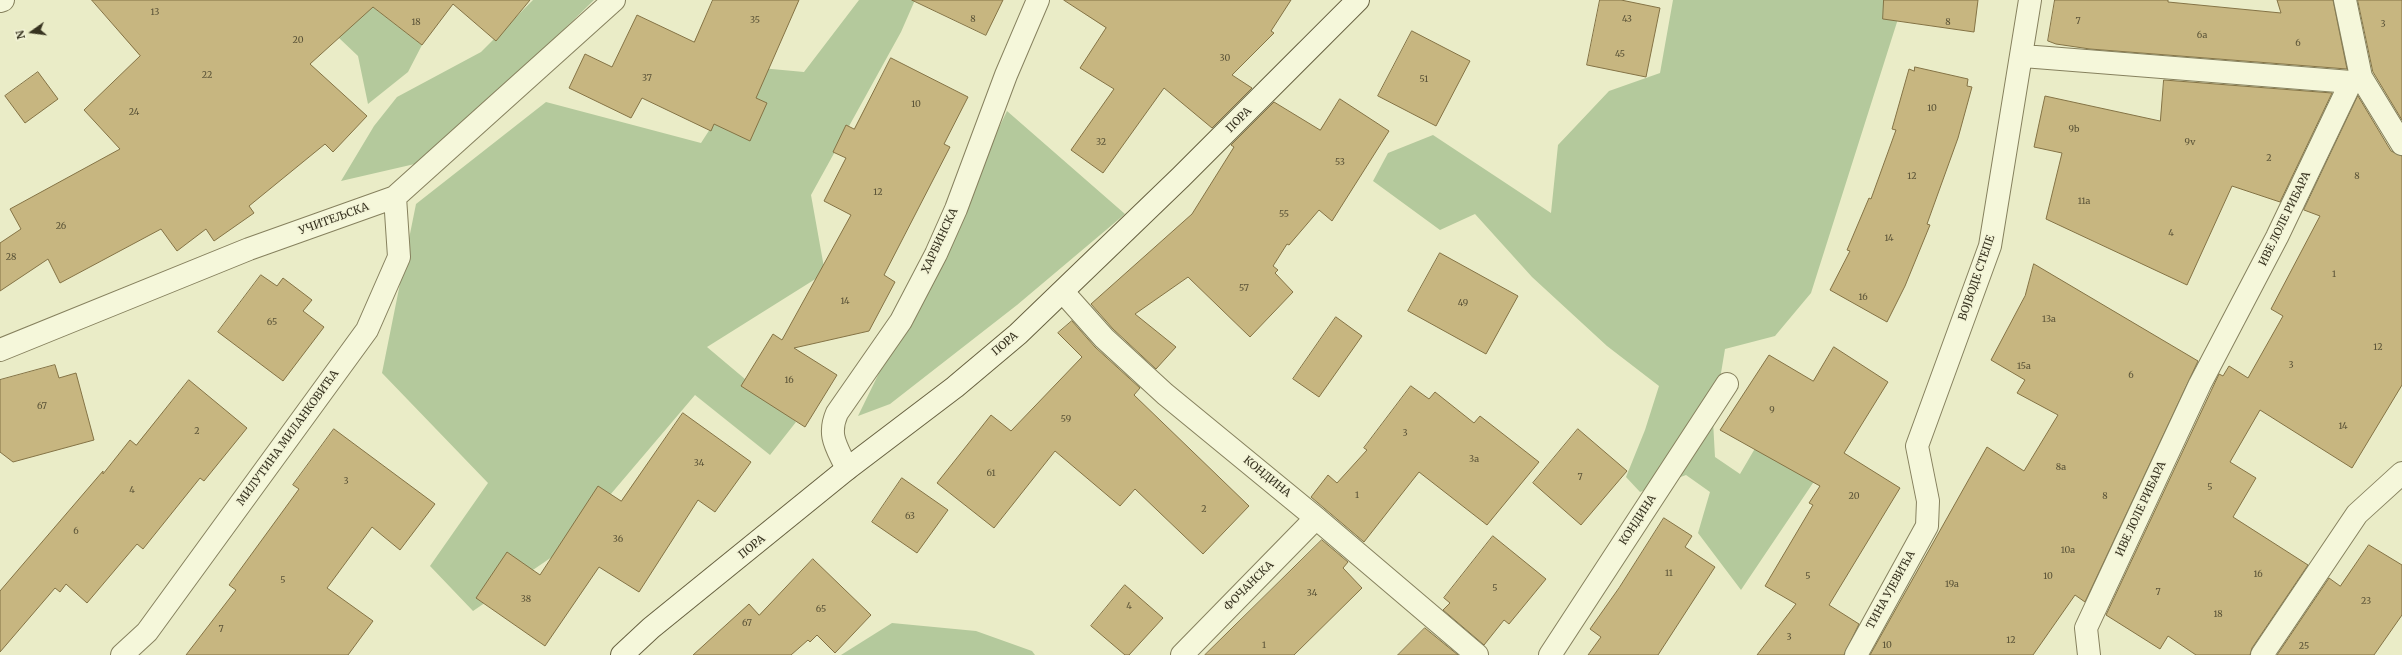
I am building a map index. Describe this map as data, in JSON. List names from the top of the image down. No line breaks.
{"streets":{"street":["ПОРА","УЧИТЕЉСКА","ИВЕ ЛОЛЕ РИБАРА","ХАРБИНСКА","ВОЈВОДЕ СТЕПЕ","МИЛУТИНА МИЛАНКОВИЋА","КОНДИНА","ФОЧАНСКА","ТИНА УЈЕВИЋА"]},"crossings":[["ПОРА","ХАРБИНСКА"],["ПОРА","КОНДИНА"],["УЧИТЕЉСКА","МИЛУТИНА МИЛАНКОВИЋА"],["ВОЈВОДЕ СТЕПЕ","ТИНА УЈЕВИЋА"],["КОНДИНА","ФОЧАНСКА"]],"house_numbers":["13","8","43","35","7","18","8","3","6a","20","6","45","30","22","37","51","10","10","24","9b","32","9v","2","53","12","8","12","11a","55","26","4","14","28","1","57","16","14","49","13a","65","12","3","15a","6","16","67","9","59","14","2","3","3a","34","8a","61","7","3","5","4","1","20","8","2","63","6","36","10a","11","16","5","10","5","19a","5","7","34","38","23","4","65","18","67","7","3","12","1","10","25"],"north":"left"}
